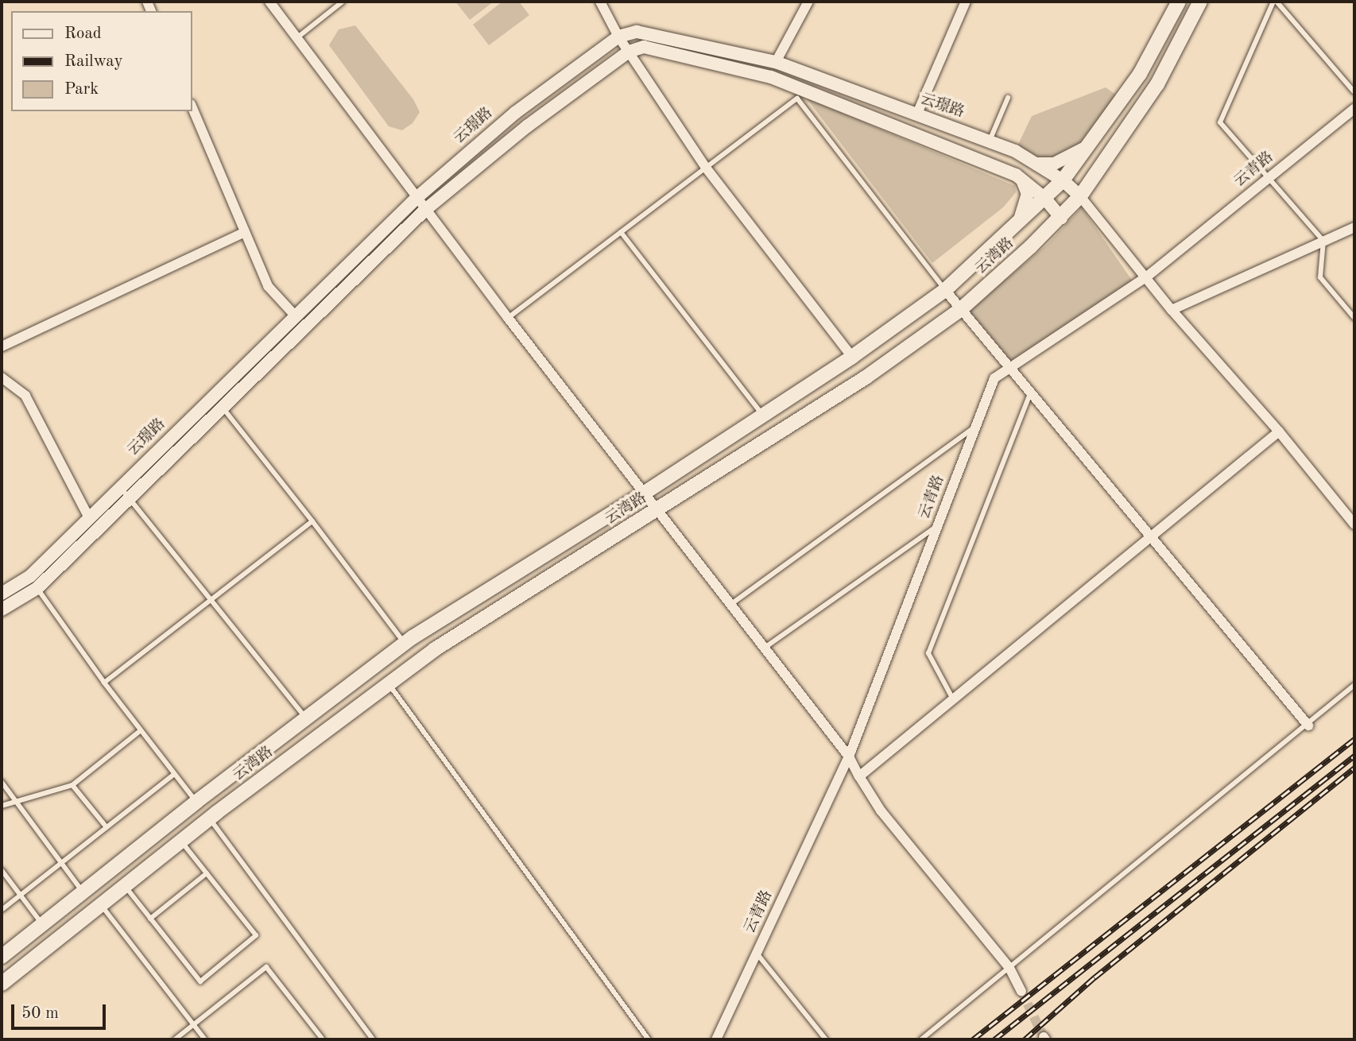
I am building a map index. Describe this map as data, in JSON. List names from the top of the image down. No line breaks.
{"streets":{"main road":["云湾路"],"street":["云璟路","云青路"]},"crossings":[["云璟路","云湾路"]],"legend":["Road","Railway","Park"],"scale_bar":"50 m"}
